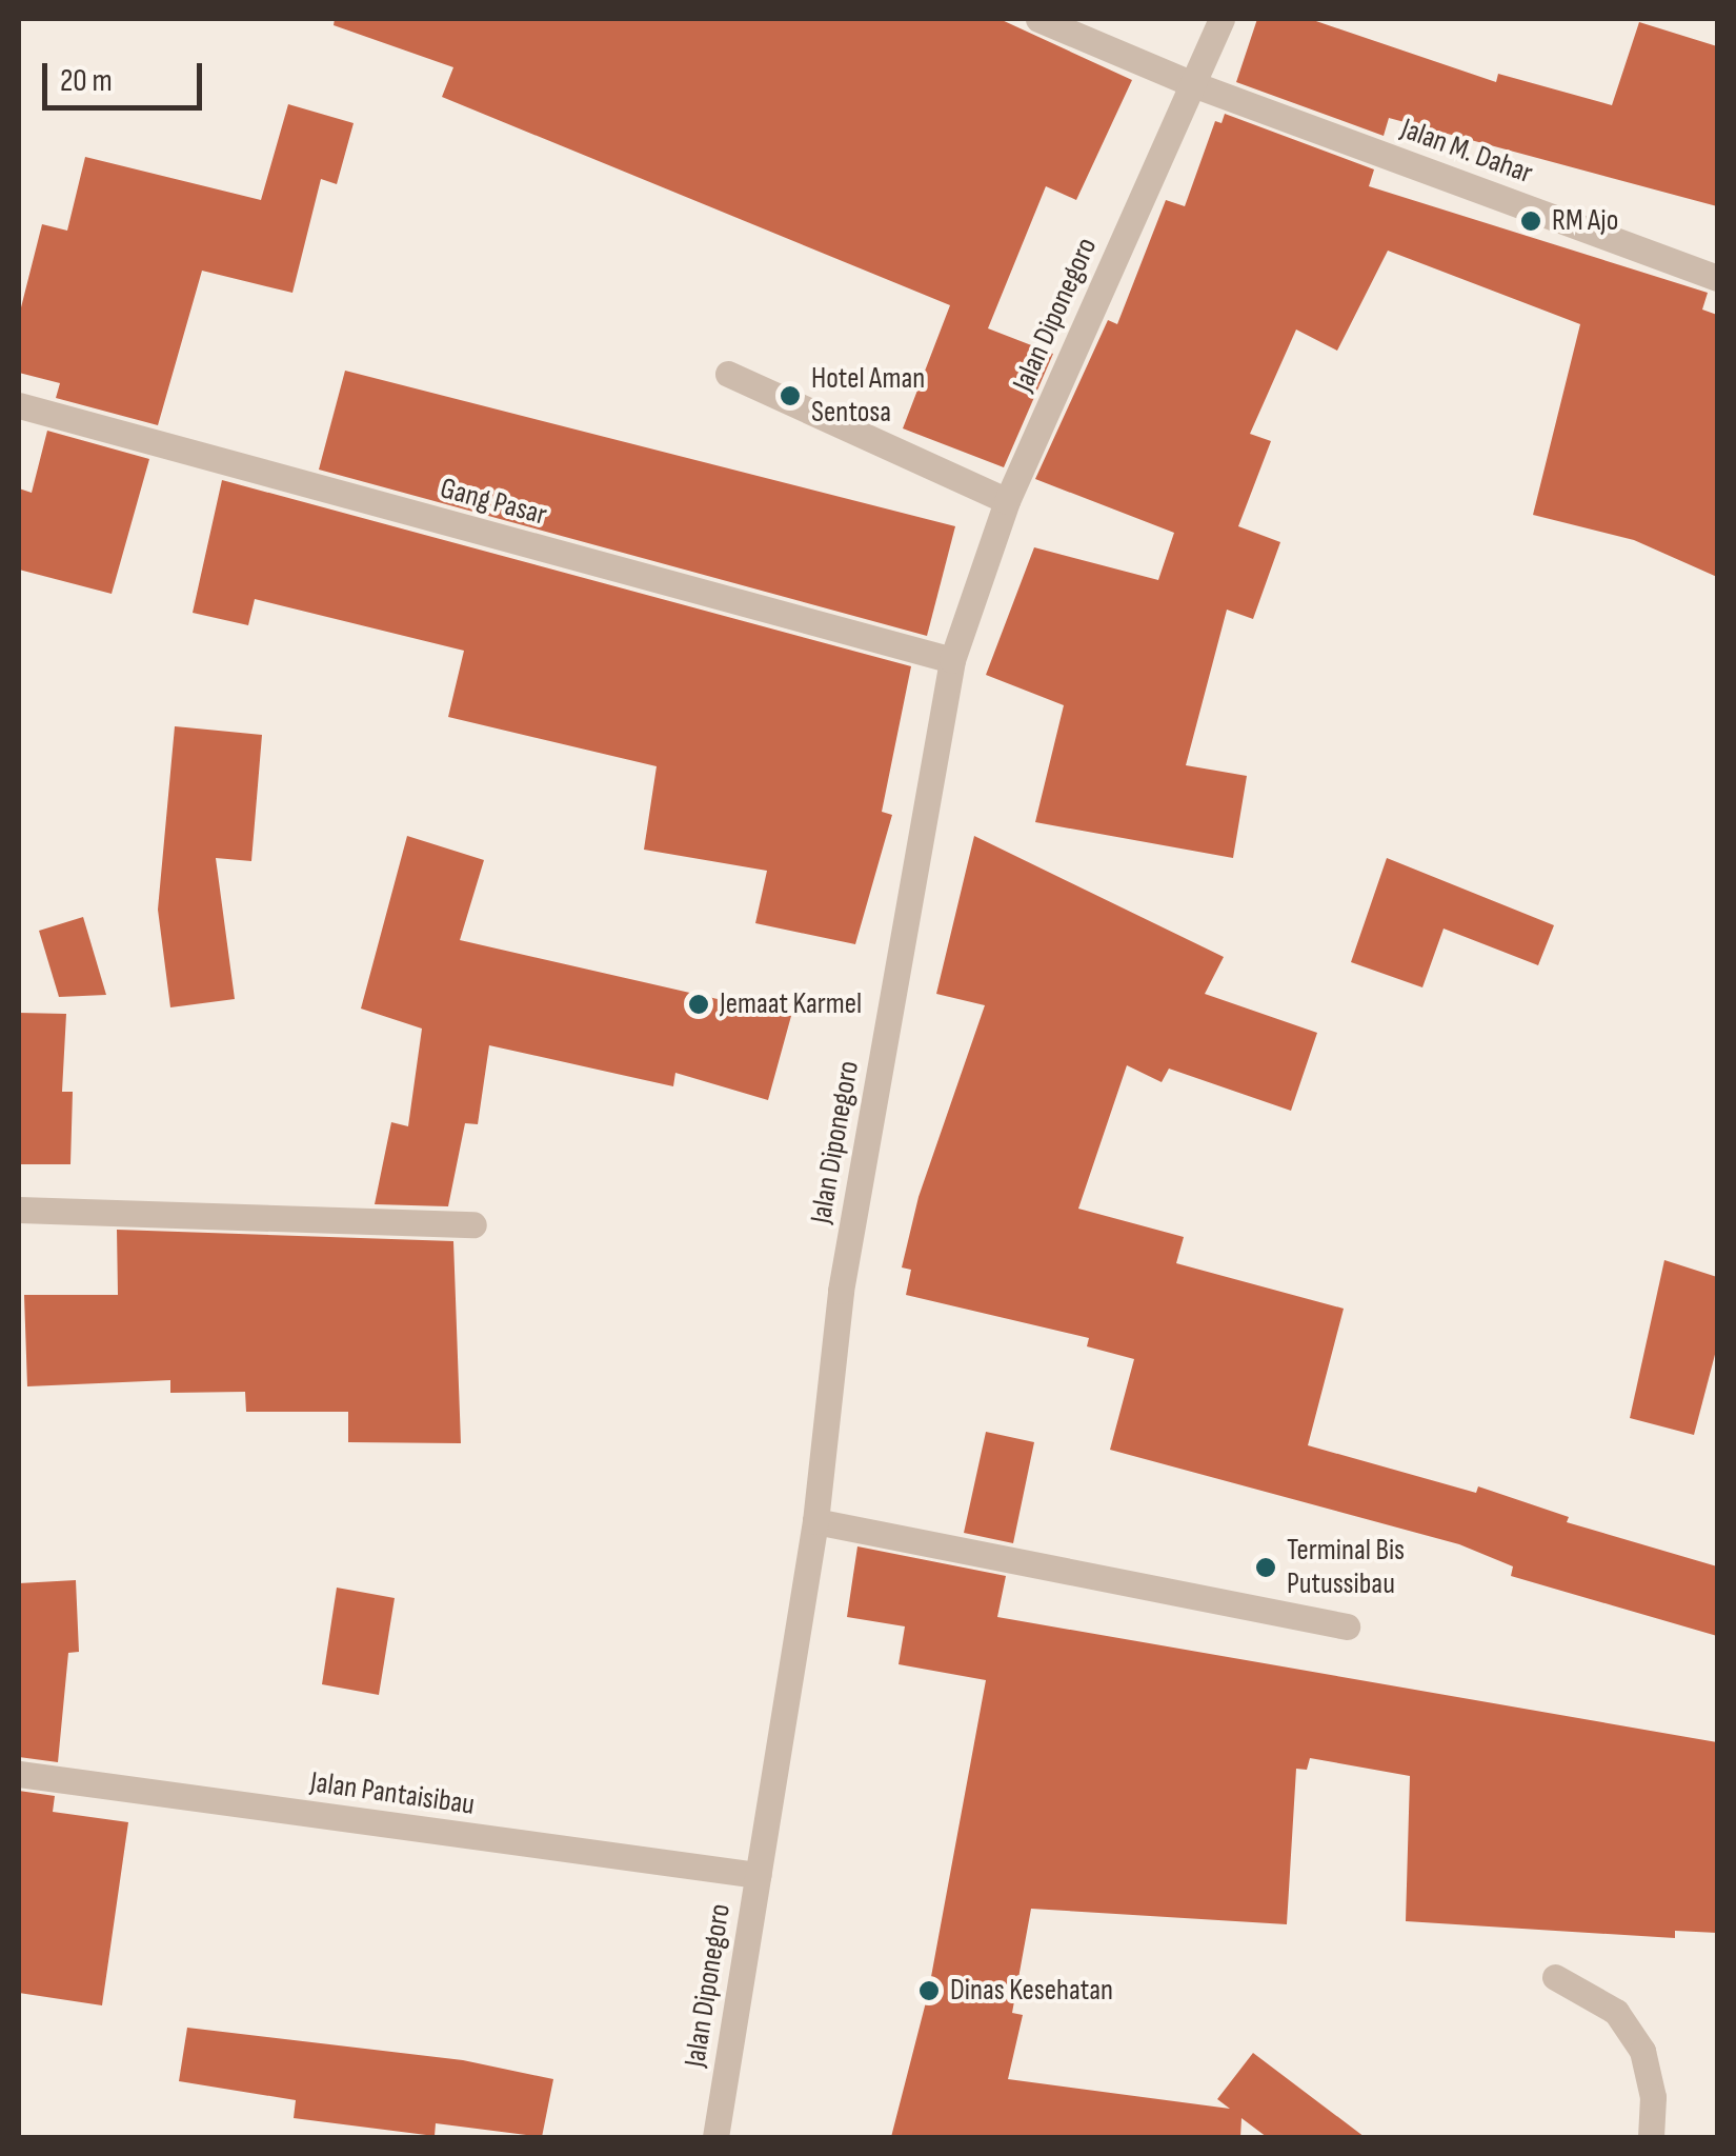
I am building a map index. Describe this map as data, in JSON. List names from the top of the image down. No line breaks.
{"streets":{"street":["Jalan M. Dahar","Jalan Diponegoro","Gang Pasar","Jalan Pantaisibau"]},"crossings":[["Jalan M. Dahar","Jalan Diponegoro"],["Jalan Diponegoro","Gang Pasar"],["Jalan Diponegoro","Jalan Pantaisibau"]],"places":["RM Ajo","Hotel Aman Sentosa","Jemaat Karmel","Terminal Bis Putussibau","Dinas Kesehatan"],"scale_bar":"20 m"}
